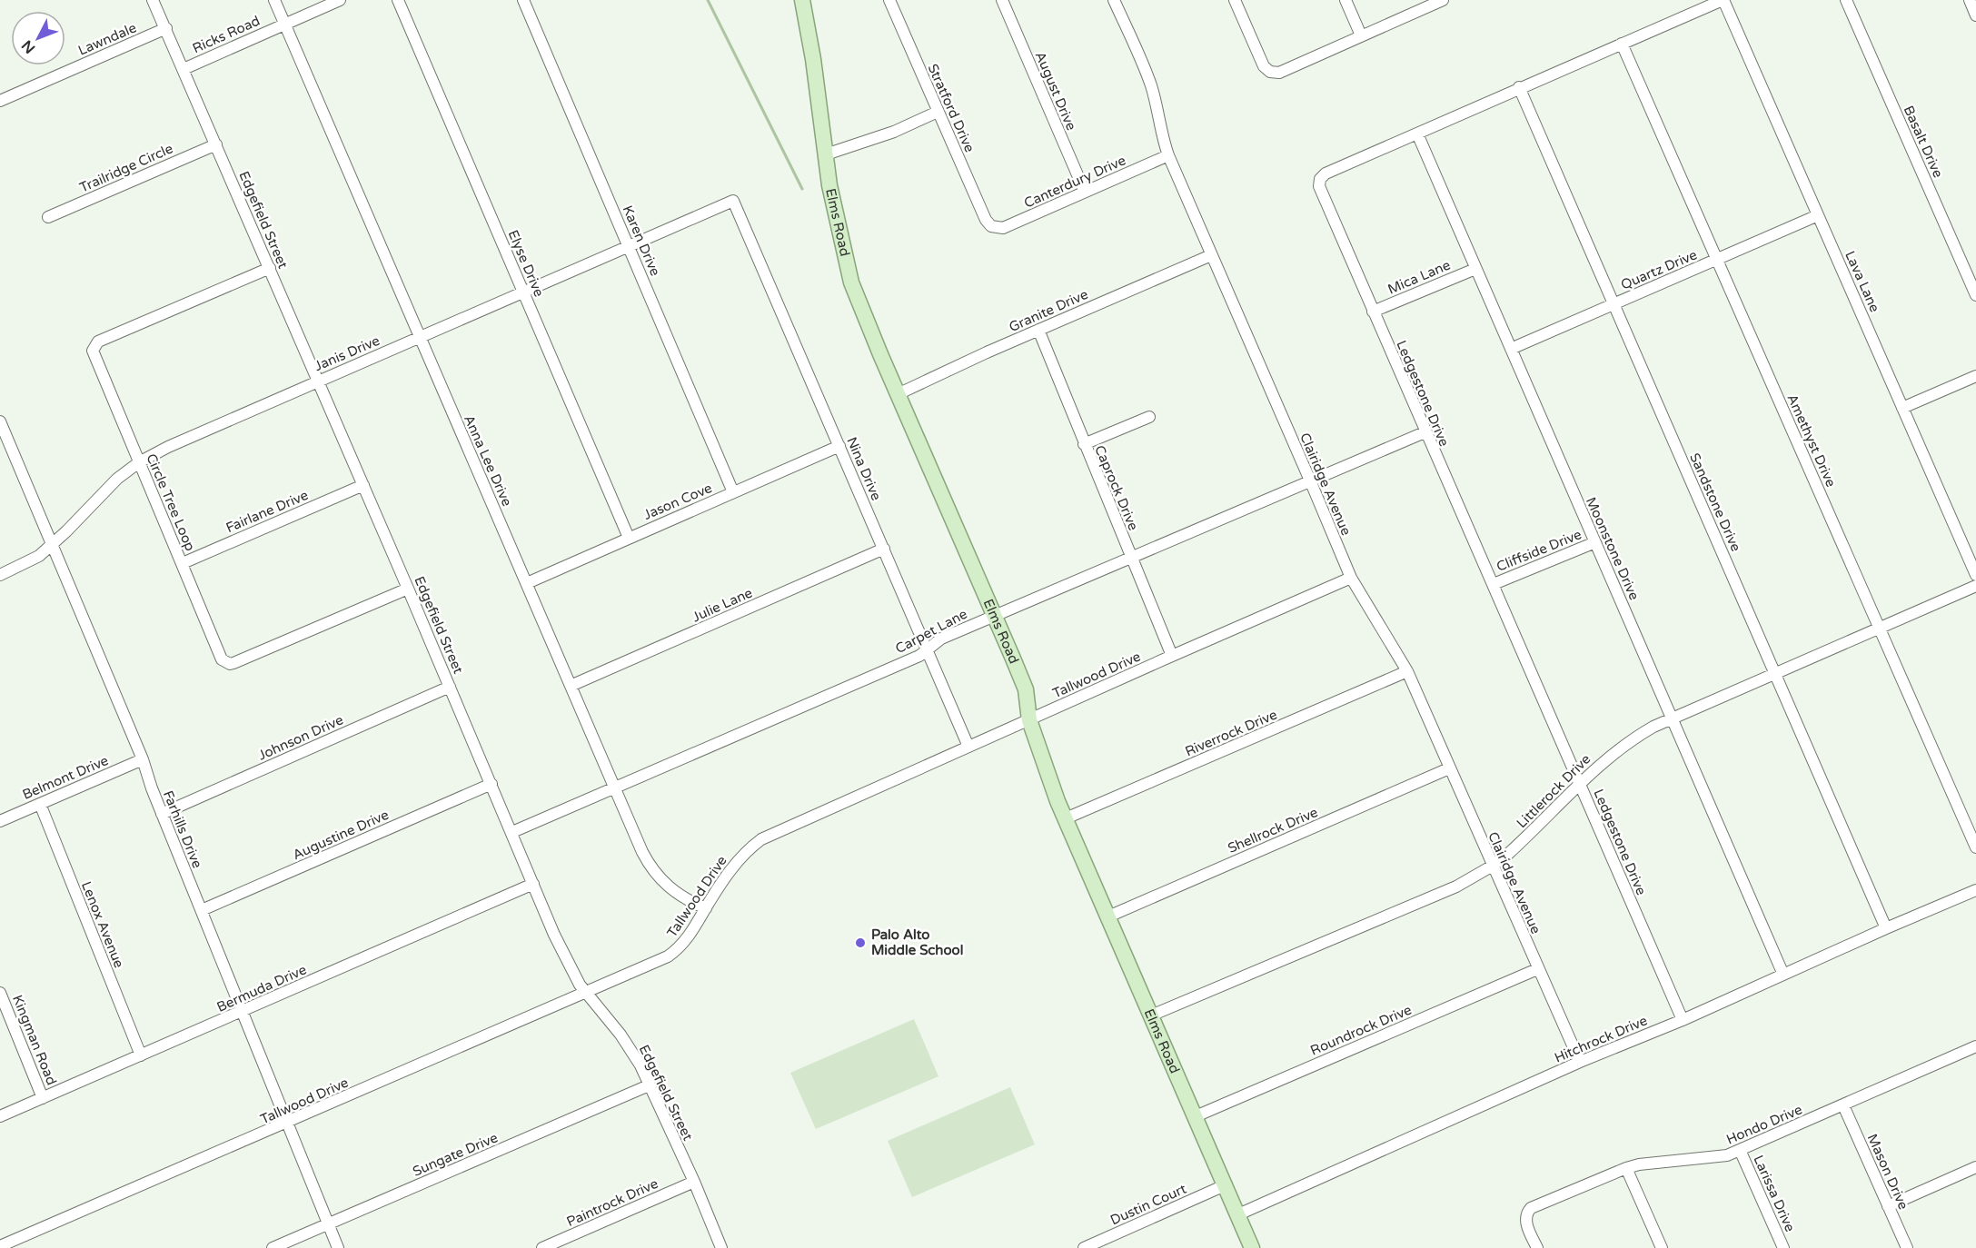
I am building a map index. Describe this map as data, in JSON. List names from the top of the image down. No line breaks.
{"streets":{"main road":["Elms Road"],"street":["Ricks Road","Lawndale","August Drive","Stratford Drive","Basalt Drive","Trailridge Circle","Canterdury Drive","Edgefield Street","Karen Drive","Elyse Drive","Quartz Drive","Mica Lane","Lava Lane","Granite Drive","Janis Drive","Ledgestone Drive","Amethyst Drive","Anna Lee Drive","Nina Drive","Clairidge Avenue","Caprock Drive","Jason Cove","Circle Tree Loop","Sandstone Drive","Fairlane Drive","Moonstone Drive","Cliffside Drive","Julie Lane","Carpet Lane","Tallwood Drive","Riverrock Drive","Johnson Drive","Belmont Drive","Littlerock Drive","Farhills Drive","Shellrock Drive","Augustine Drive","Lenox Avenue","Bermuda Drive","Roundrock Drive","Hitchrock Drive","Kingman Road","Hondo Drive","Sungate Drive","Mason Drive","Larissa Drive","Paintrock Drive","Dustin Court"]},"crossings":[["Ricks Road","Edgefield Street"],["Ricks Road","Anna Lee Drive"],["Lawndale","Edgefield Street"],["August Drive","Canterdury Drive"],["Stratford Drive","Canterdury Drive"],["Trailridge Circle","Edgefield Street"],["Canterdury Drive","Clairidge Avenue"],["Edgefield Street","Janis Drive"],["Edgefield Street","Circle Tree Loop"],["Edgefield Street","Fairlane Drive"],["Edgefield Street","Carpet Lane"],["Edgefield Street","Tallwood Drive"],["Edgefield Street","Johnson Drive"],["Edgefield Street","Augustine Drive"],["Edgefield Street","Bermuda Drive"],["Edgefield Street","Sungate Drive"],["Edgefield Street","Paintrock Drive"],["Elms Road","Granite Drive"],["Elms Road","Carpet Lane"],["Elms Road","Tallwood Drive"],["Elms Road","Riverrock Drive"],["Elms Road","Littlerock Drive"],["Elms Road","Shellrock Drive"],["Elms Road","Roundrock Drive"],["Elms Road","Hitchrock Drive"],["Elms Road","Dustin Court"],["Karen Drive","Janis Drive"],["Karen Drive","Jason Cove"],["Elyse Drive","Janis Drive"],["Elyse Drive","Jason Cove"],["Quartz Drive","Lava Lane"],["Quartz Drive","Amethyst Drive"],["Quartz Drive","Sandstone Drive"],["Quartz Drive","Moonstone Drive"],["Mica Lane","Ledgestone Drive"],["Mica Lane","Moonstone Drive"],["Lava Lane","Ledgestone Drive"],["Granite Drive","Clairidge Avenue"],["Granite Drive","Caprock Drive"],["Janis Drive","Anna Lee Drive"],["Janis Drive","Nina Drive"],["Janis Drive","Circle Tree Loop"],["Janis Drive","Farhills Drive"],["Ledgestone Drive","Amethyst Drive"],["Ledgestone Drive","Sandstone Drive"],["Ledgestone Drive","Moonstone Drive"],["Ledgestone Drive","Cliffside Drive"],["Ledgestone Drive","Carpet Lane"],["Ledgestone Drive","Littlerock Drive"],["Ledgestone Drive","Hitchrock Drive"],["Amethyst Drive","Littlerock Drive"],["Anna Lee Drive","Jason Cove"],["Anna Lee Drive","Julie Lane"],["Anna Lee Drive","Carpet Lane"],["Anna Lee Drive","Tallwood Drive"],["Nina Drive","Jason Cove"],["Nina Drive","Julie Lane"],["Nina Drive","Carpet Lane"],["Nina Drive","Tallwood Drive"],["Clairidge Avenue","Carpet Lane"],["Clairidge Avenue","Tallwood Drive"],["Clairidge Avenue","Riverrock Drive"],["Clairidge Avenue","Littlerock Drive"],["Clairidge Avenue","Shellrock Drive"],["Clairidge Avenue","Roundrock Drive"],["Caprock Drive","Carpet Lane"],["Caprock Drive","Tallwood Drive"],["Circle Tree Loop","Fairlane Drive"],["Sandstone Drive","Littlerock Drive"],["Sandstone Drive","Hitchrock Drive"],["Moonstone Drive","Cliffside Drive"],["Moonstone Drive","Littlerock Drive"],["Moonstone Drive","Hitchrock Drive"],["Tallwood Drive","Farhills Drive"],["Johnson Drive","Farhills Drive"],["Belmont Drive","Farhills Drive"],["Belmont Drive","Lenox Avenue"],["Farhills Drive","Augustine Drive"],["Farhills Drive","Bermuda Drive"],["Farhills Drive","Sungate Drive"],["Lenox Avenue","Bermuda Drive"],["Bermuda Drive","Kingman Road"],["Hondo Drive","Mason Drive"],["Hondo Drive","Larissa Drive"]],"places":["Palo Alto Middle School"],"north":"bottom left"}
